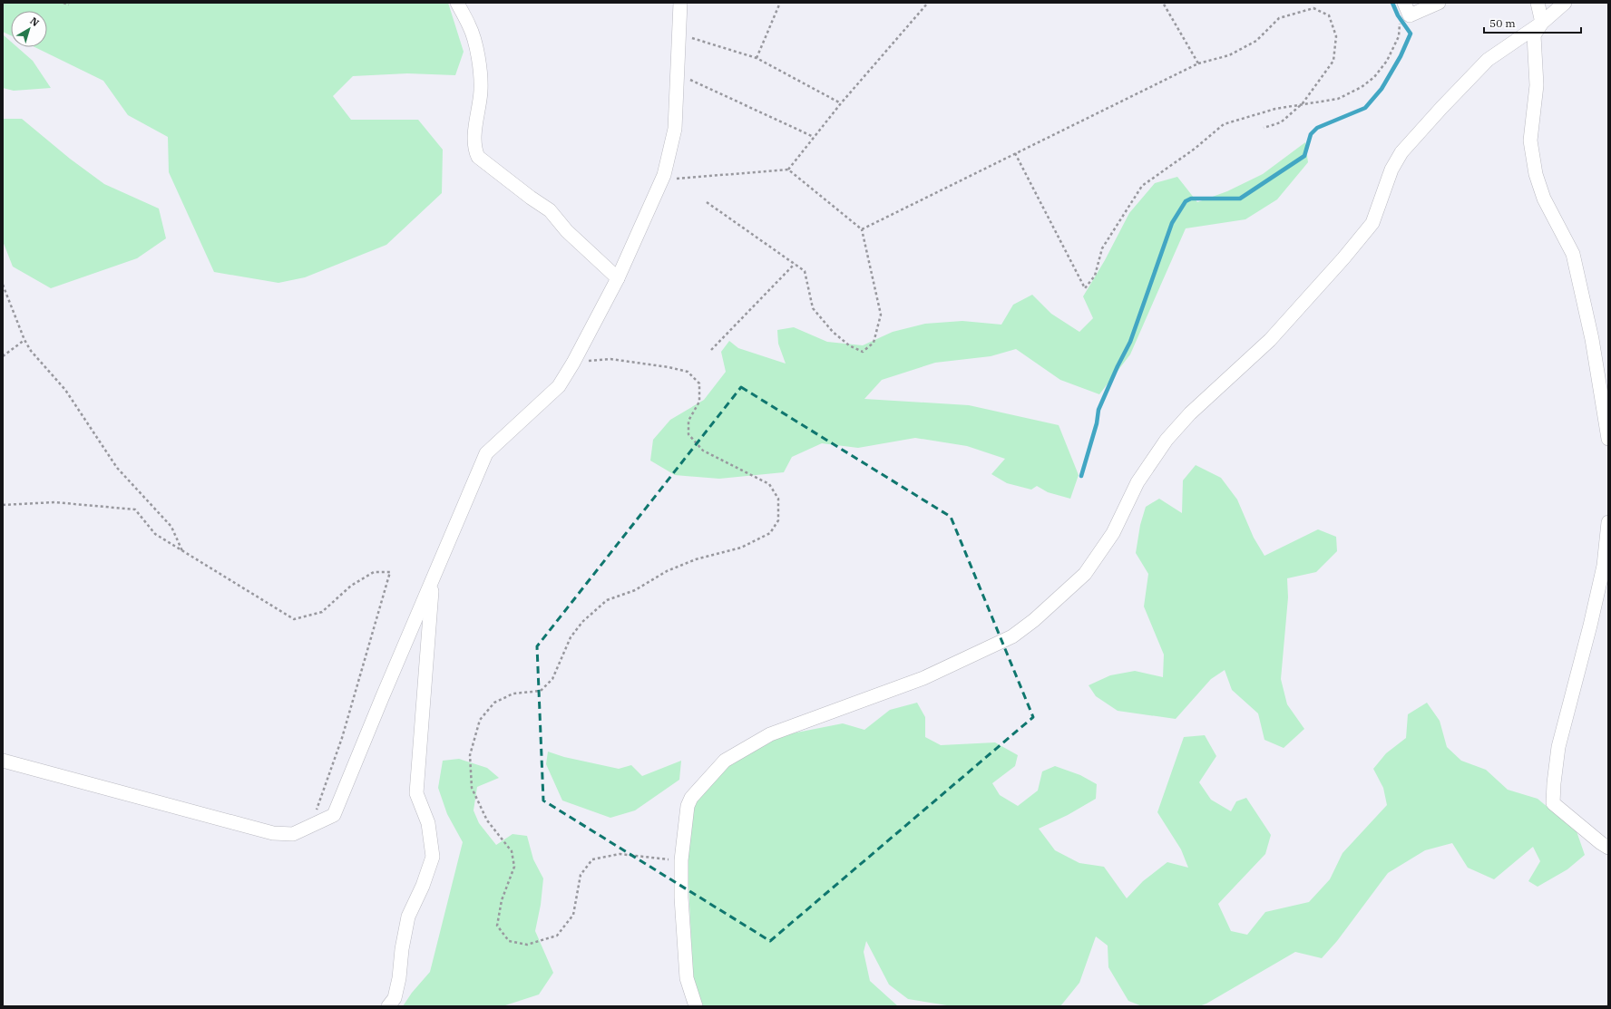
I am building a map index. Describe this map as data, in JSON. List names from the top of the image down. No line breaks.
{"scale_bar":"50 m","north":"top right"}
